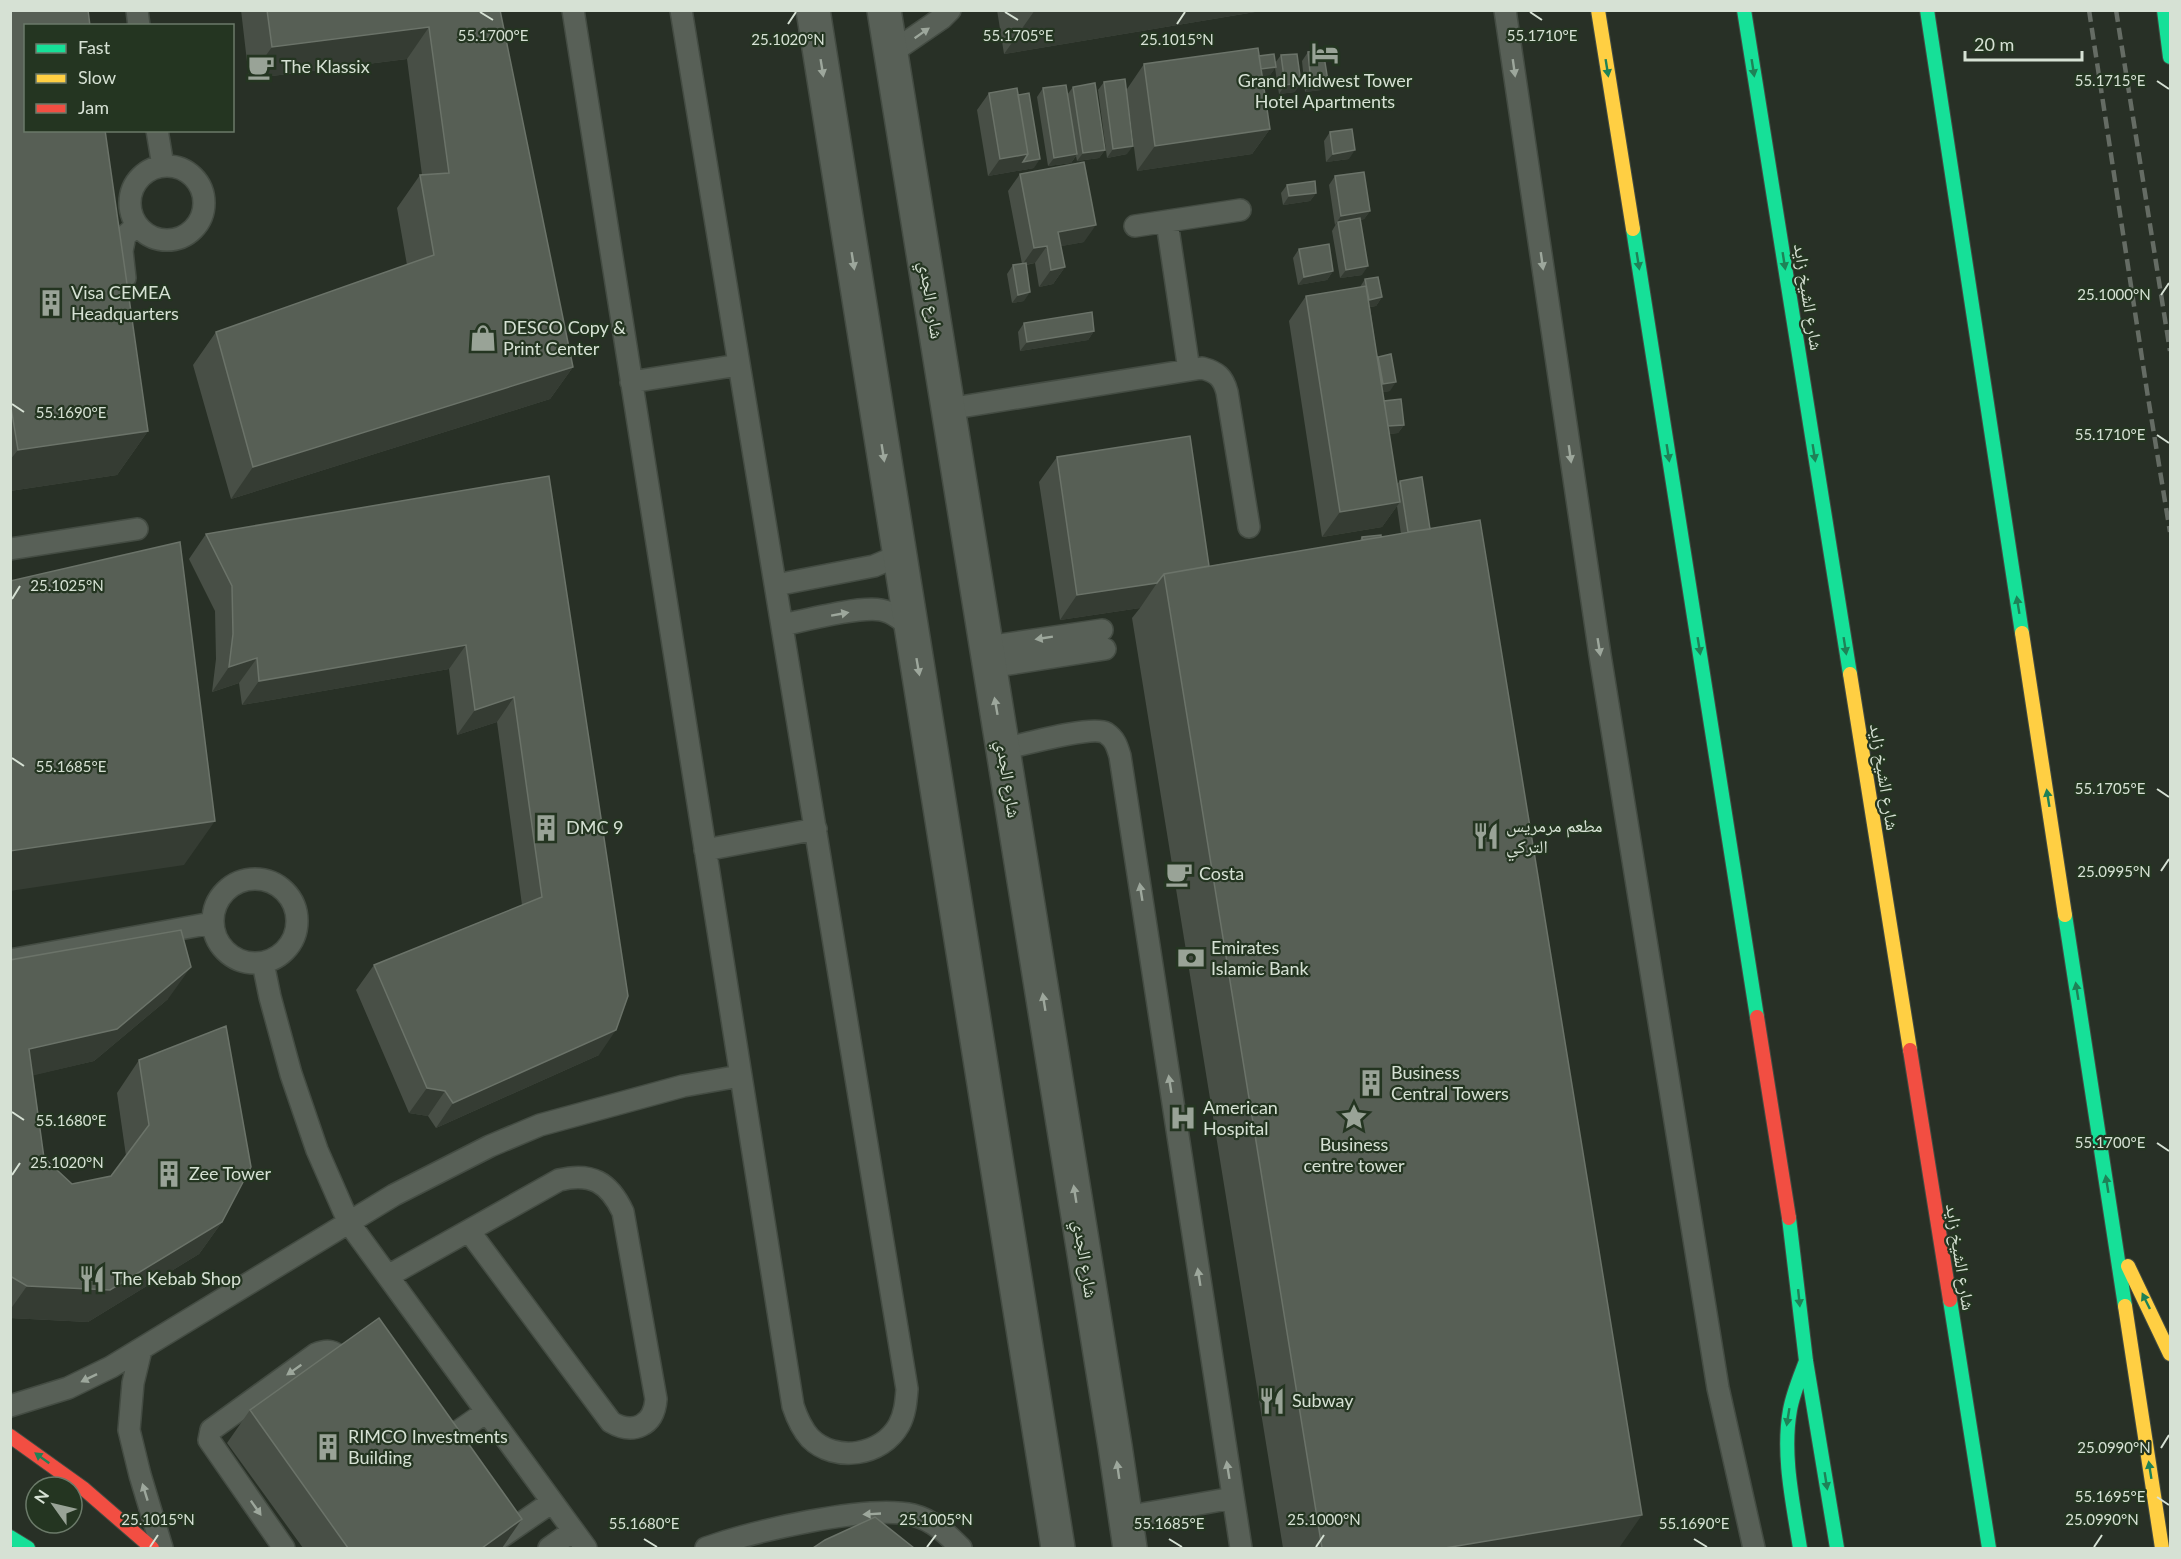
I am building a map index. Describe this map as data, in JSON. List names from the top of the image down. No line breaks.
{"streets":{"main road":["شارع الشيخ زايد"],"street":["شارع الجدي"]},"one_way":["شارع الشيخ زايد"],"places":{"hotel":["Grand Midwest Tower Hotel Apartments"],"cafe":["The Klassix","Costa"],"building":["Visa CEMEA Headquarters","DMC 9","Business Central Towers","Zee Tower","RIMCO Investments Building"],"shop":["DESCO Copy & Print Center"],"restaurant":["مطعم مرمريس التركي","The Kebab Shop","Subway"],"bank":["Emirates Islamic Bank"],"place":["Business centre tower"],"hospital":["American Hospital"]},"legend":["Fast","Slow","Jam"],"scale_bar":"20 m","north":"top left","coordinates":["55.1700°E","55.1705°E","55.1710°E","25.1020°N","25.1015°N","55.1715°E","25.1000°N","55.1690°E","25.1025°N","55.1685°E","25.0995°N","55.1680°E","25.0990°N","55.1695°E","25.1005°N"]}
